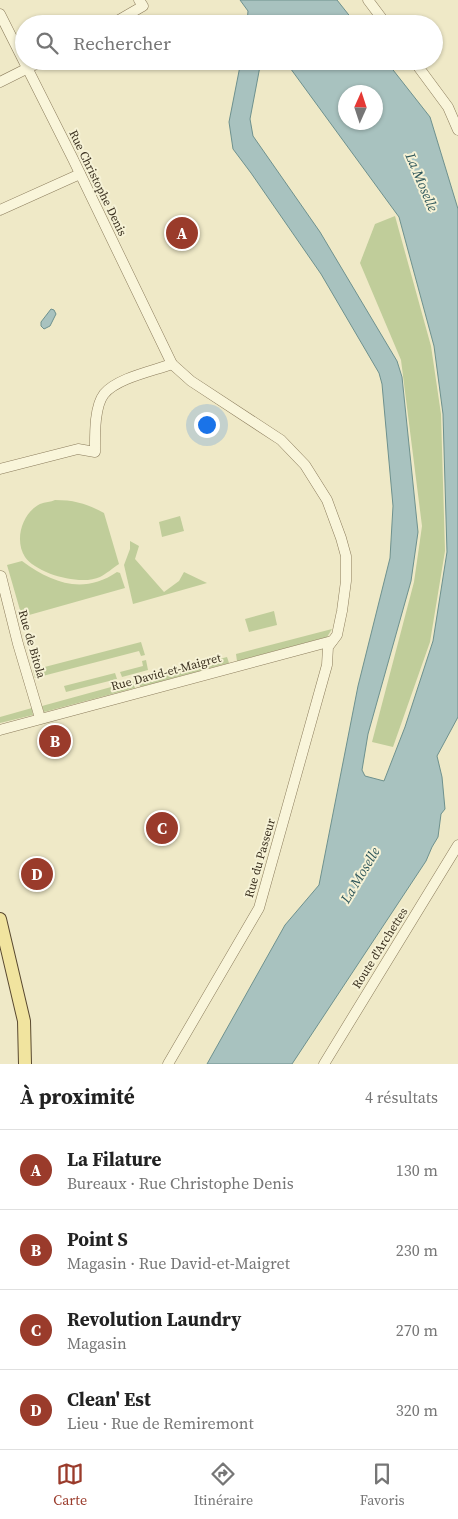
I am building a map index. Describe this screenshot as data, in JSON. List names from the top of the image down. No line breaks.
{"streets":{"street":["Rue Christophe Denis","Rue de Bitola","Rue David-et-Maigret","Rue du Passeur","Route d'Archettes"]},"crossings":[["Rue Christophe Denis","Rue du Passeur"],["Rue de Bitola","Rue David-et-Maigret"],["Rue David-et-Maigret","Rue du Passeur"]],"water":["La Moselle"],"north":"top","page":{"search":"Rechercher","pins":["A","B","C","D"],"heading":["À proximité","4 résultats"],"list":[{"mark":"A","name":"La Filature","note":"Bureaux · Rue Christophe Denis","value":"130 m"},{"mark":"B","name":"Point S","note":"Magasin · Rue David-et-Maigret","value":"230 m"},{"mark":"C","name":"Revolution Laundry","note":"Magasin","value":"270 m"},{"mark":"D","name":"Clean' Est","note":"Lieu · Rue de Remiremont","value":"320 m"}],"nav":["Carte","Itinéraire","Favoris"]}}
